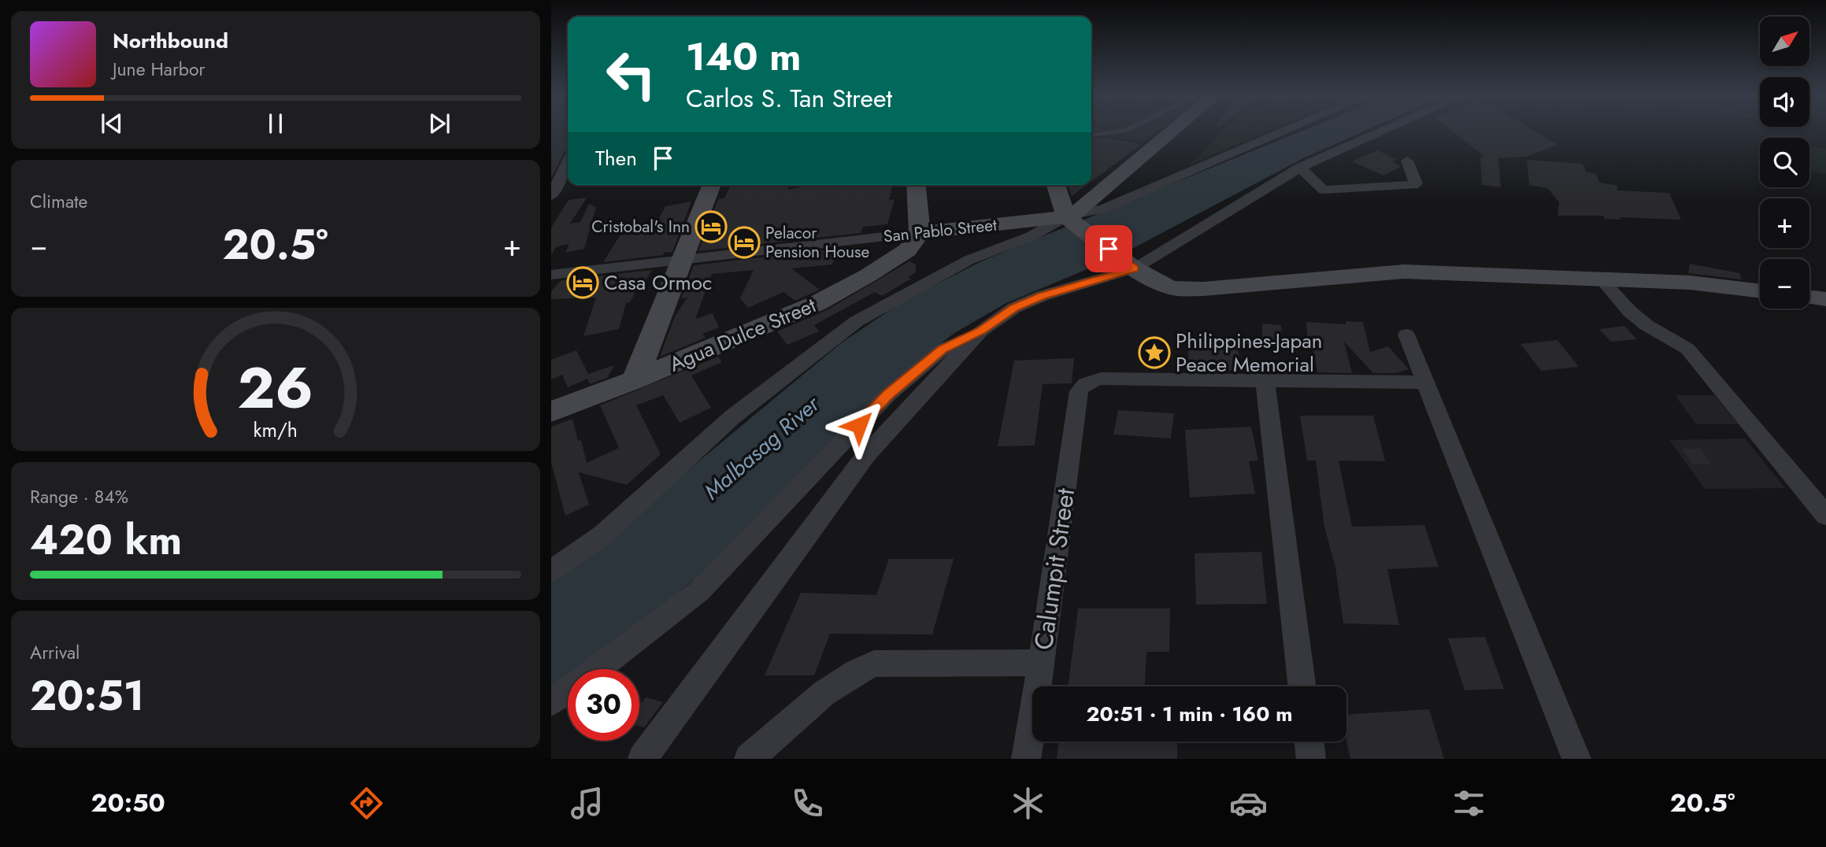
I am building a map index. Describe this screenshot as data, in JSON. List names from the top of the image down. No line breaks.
{"streets":{"street":["San Pablo Street","Agua Dulce Street","Calumpit Street"]},"crossings":[["San Pablo Street","Agua Dulce Street"]],"water":["Malbasag River"],"places":{"hotel":["Cristobal's Inn","Pelacor Pension House","Casa Ormoc"],"place":["Philippines-Japan Peace Memorial"]},"north":"top right","page":{"map_buttons":["+","−"],"turn":["140 m","Carlos S. Tan Street"],"song":["Northbound","June Harbor"],"then":"Then","tile":["Climate",["Range · 84%","420 km"],["Arrival","20:51"]],"heat":["−","20.5°","+"],"limit":"30","trip":"20:51 · 1 min · 160 m","tabs":["20:50","20.5°"],"gauge":["26","km/h"]}}
